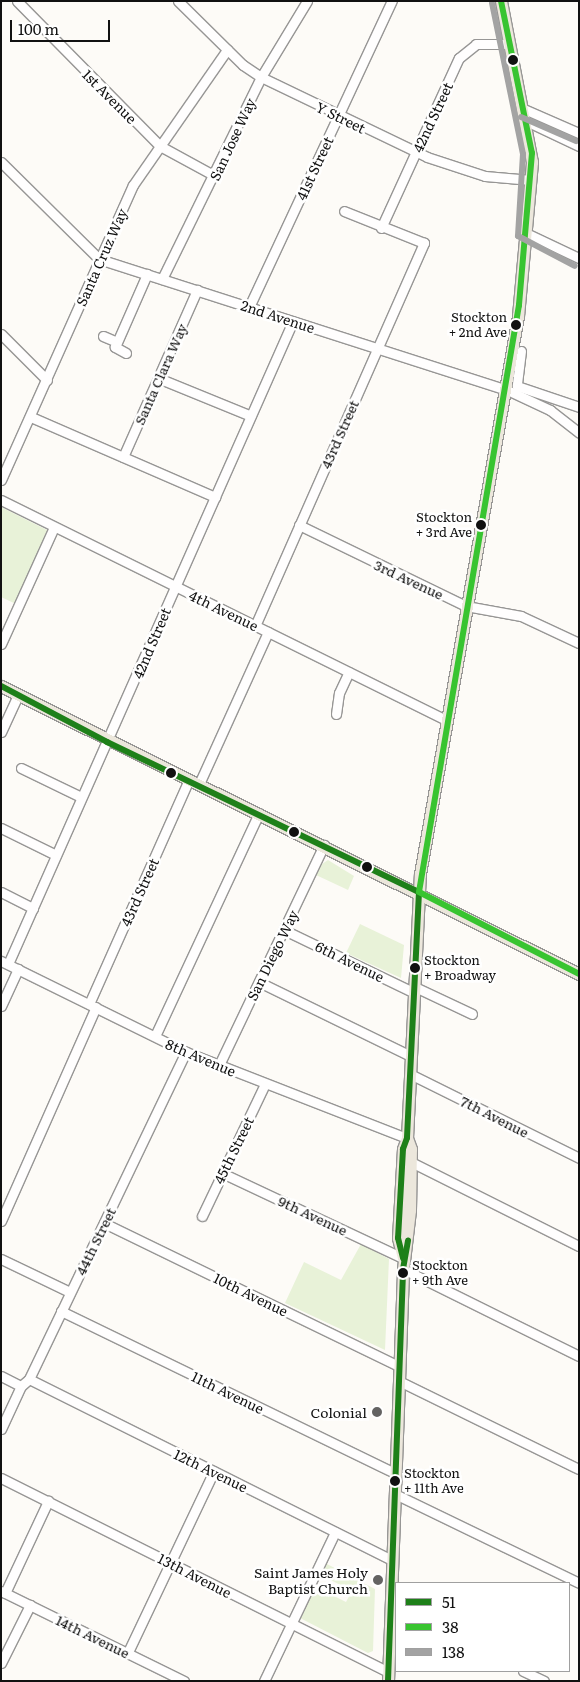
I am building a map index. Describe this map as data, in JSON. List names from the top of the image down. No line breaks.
{"streets":{"street":["1st Avenue","Y Street","42nd Street","San Jose Way","41st Street","Santa Cruz Way","2nd Avenue","Santa Clara Way","43rd Street","3rd Avenue","4th Avenue","San Diego Way","6th Avenue","8th Avenue","7th Avenue","45th Street","9th Avenue","44th Street","10th Avenue","11th Avenue","12th Avenue","13th Avenue","14th Avenue"]},"crossings":[["1st Avenue","San Jose Way"],["1st Avenue","Santa Cruz Way"],["Y Street","42nd Street"],["Y Street","San Jose Way"],["Y Street","41st Street"],["Y Street","Santa Cruz Way"],["42nd Street","2nd Avenue"],["42nd Street","43rd Street"],["42nd Street","4th Avenue"],["42nd Street","8th Avenue"],["San Jose Way","2nd Avenue"],["41st Street","2nd Avenue"],["Santa Cruz Way","2nd Avenue"],["2nd Avenue","Santa Clara Way"],["2nd Avenue","43rd Street"],["43rd Street","3rd Avenue"],["43rd Street","4th Avenue"],["43rd Street","8th Avenue"],["San Diego Way","6th Avenue"],["San Diego Way","8th Avenue"],["8th Avenue","45th Street"],["8th Avenue","44th Street"],["45th Street","9th Avenue"],["44th Street","10th Avenue"],["44th Street","11th Avenue"],["44th Street","12th Avenue"]],"places":["Stockton + 2nd Ave","Stockton + 3rd Ave","Stockton + Broadway","Stockton + 9th Ave","Colonial","Stockton + 11th Ave","Saint James Holy Baptist Church"],"lines":["transit line 38","transit line 138","transit line 51"],"legend":["51","38","138"],"scale_bar":"100 m"}
